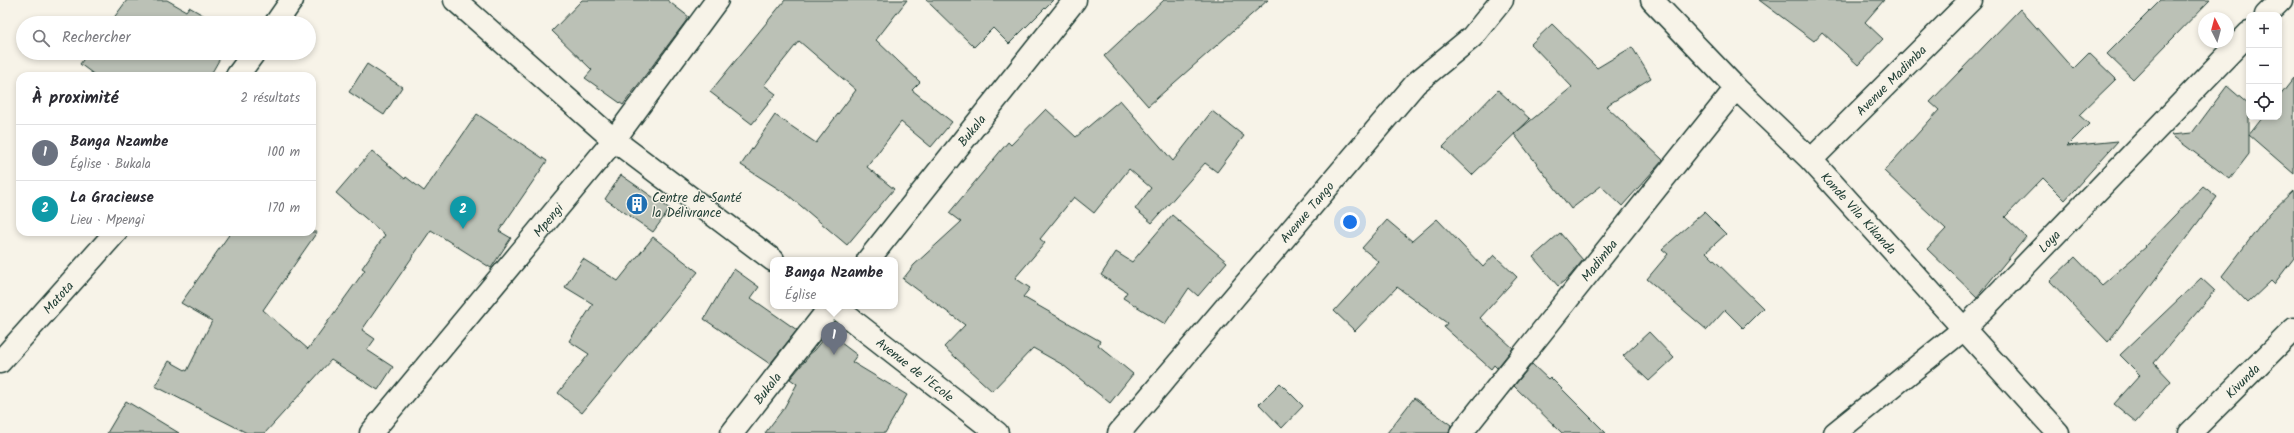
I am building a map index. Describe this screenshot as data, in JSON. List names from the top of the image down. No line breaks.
{"streets":{"street":["Avenue Madimba","Bukala","Avenue Tango","Konde Vila Kikanda","Mpengi","Loya","Madimba","Matota","Avenue de l'Ecole","Kivunda"]},"crossings":[["Avenue Madimba","Konde Vila Kikanda"],["Konde Vila Kikanda","Loya"],["Konde Vila Kikanda","Madimba"]],"places":{"building":["Centre de Santé la Délivrance"]},"north":"top","page":{"map_buttons":["+","−"],"search":"Rechercher","heading":["À proximité","2 résultats"],"list":[{"mark":"1","name":"Banga Nzambe","note":"Église · Bukala","value":"100 m"},{"mark":"2","name":"La Gracieuse","note":"Lieu · Mpengi","value":"170 m"}],"pins":["2","1"],"popup":["Banga Nzambe","Église"]}}
